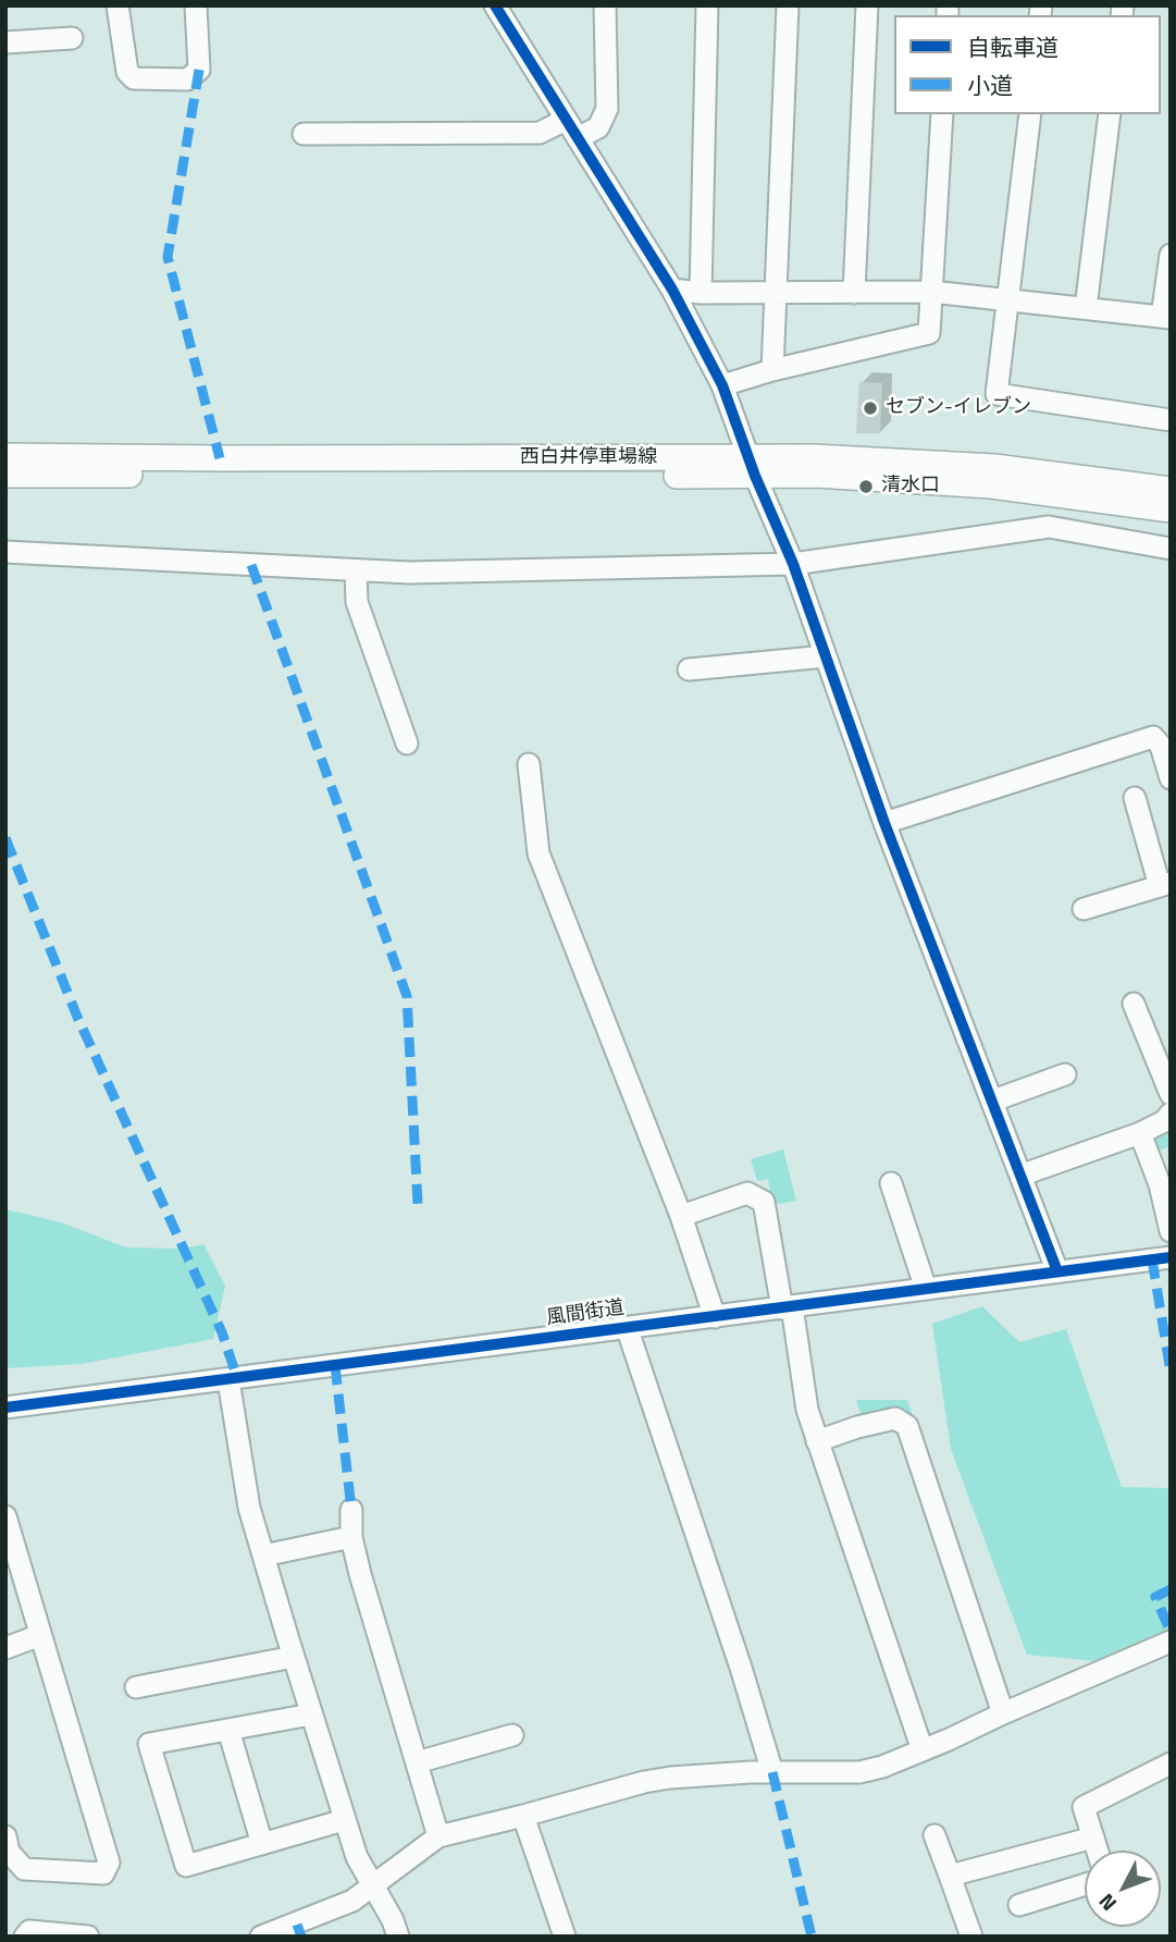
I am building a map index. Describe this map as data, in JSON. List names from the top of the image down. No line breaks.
{"streets":{"main road":["西白井停車場線"],"street":["風間街道"]},"places":["セブン-イレブン","清水口"],"legend":["自転車道","小道"],"north":"bottom left"}
